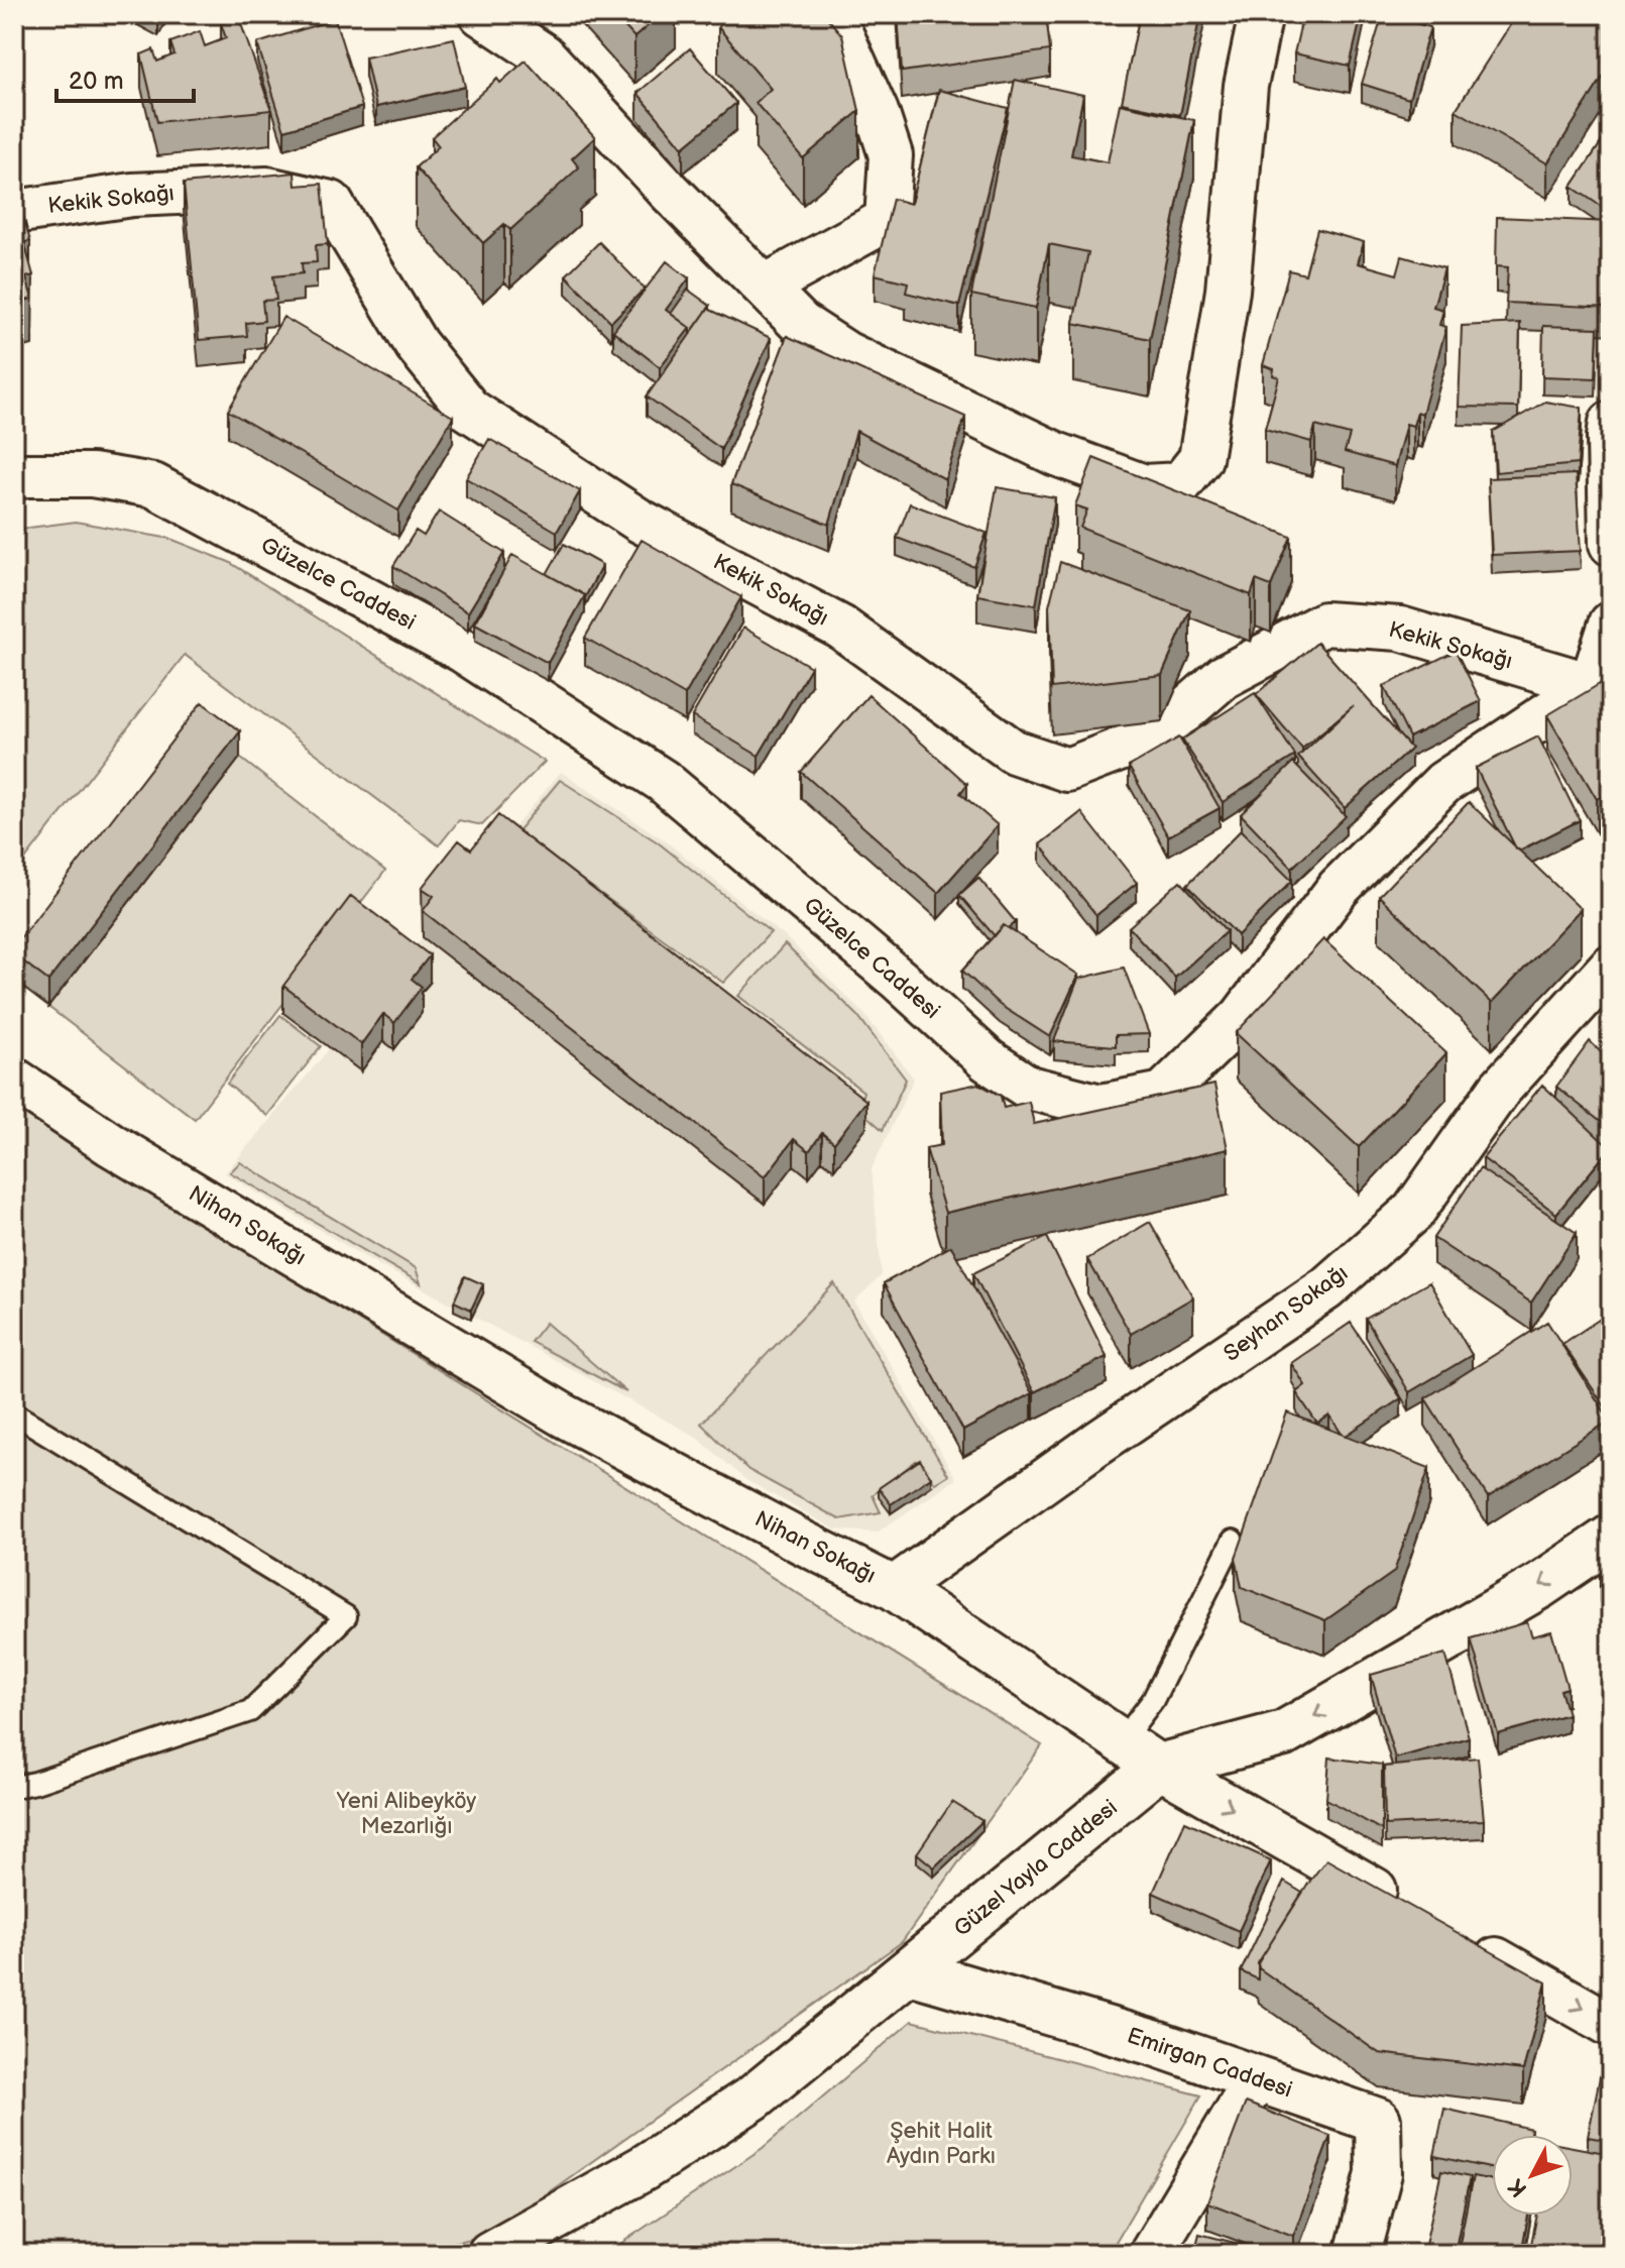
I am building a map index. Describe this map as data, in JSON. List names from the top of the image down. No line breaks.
{"streets":{"main road":["Güzel Yayla Caddesi","Emirgan Caddesi"],"street":["Kekik Sokağı","Güzelce Caddesi","Nihan Sokağı","Seyhan Sokağı"]},"crossings":[["Kekik Sokağı","Güzelce Caddesi"],["Nihan Sokağı","Seyhan Sokağı"],["Nihan Sokağı","Güzel Yayla Caddesi"],["Güzel Yayla Caddesi","Emirgan Caddesi"]],"one_way":["Güzel Yayla Caddesi"],"parks":["Yeni Alibeyköy Mezarlığı","Şehit Halit Aydın Parkı"],"scale_bar":"20 m","north":"bottom left"}
